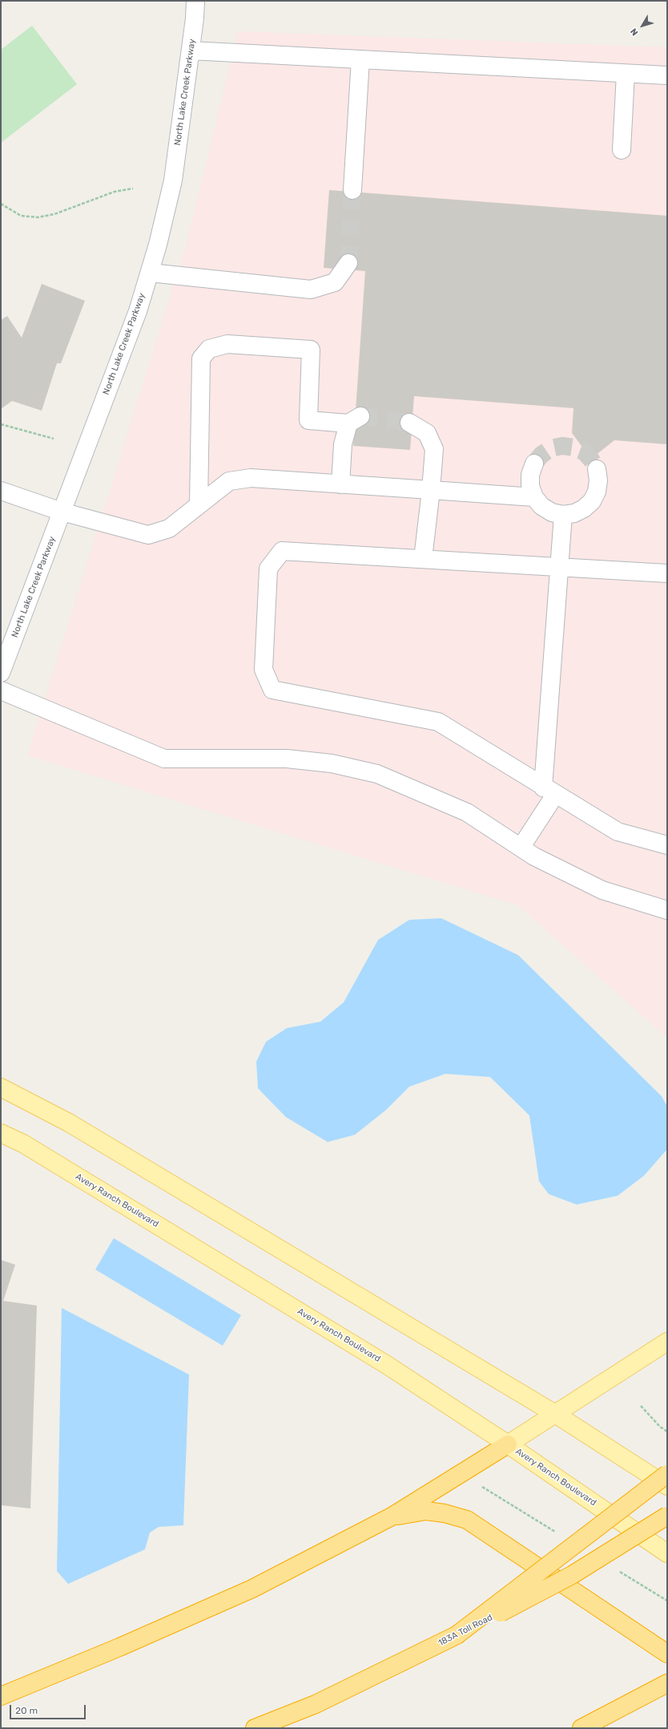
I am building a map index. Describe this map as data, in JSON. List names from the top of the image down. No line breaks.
{"streets":{"highway":["183A Toll Road"],"main road":["Avery Ranch Boulevard"],"street":["North Lake Creek Parkway"]},"scale_bar":"20 m","north":"bottom left"}
